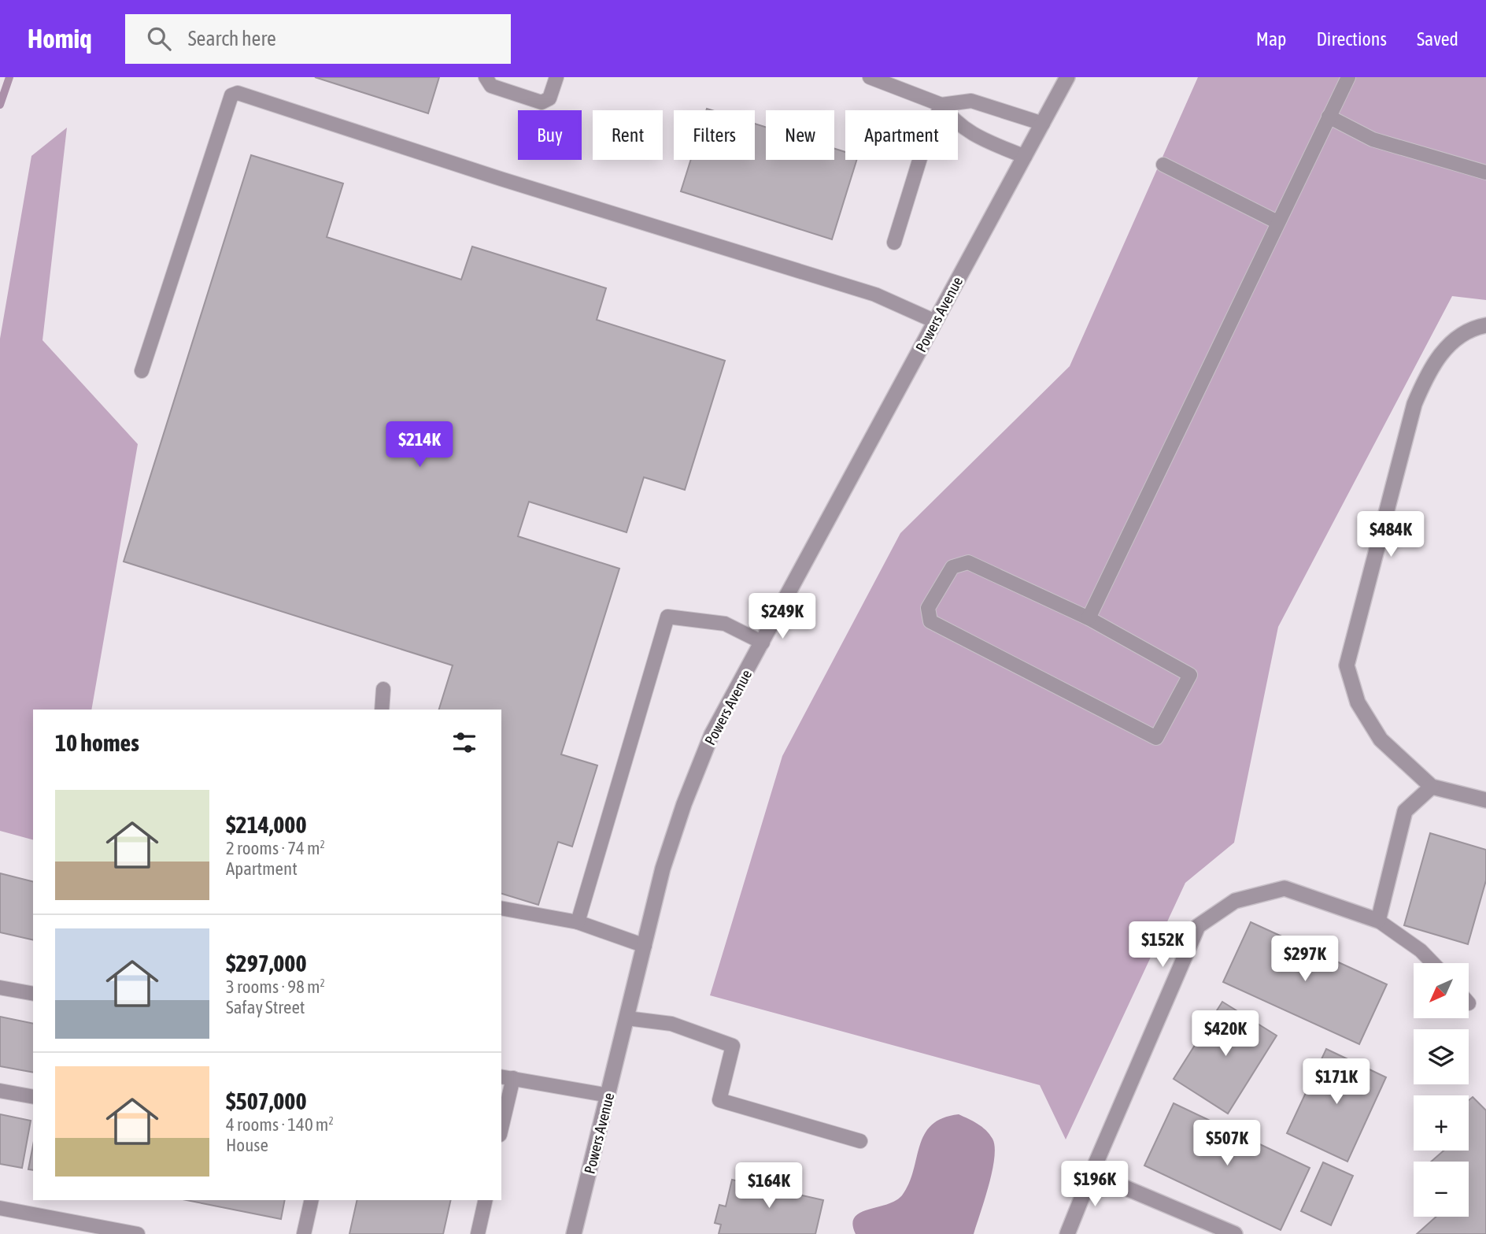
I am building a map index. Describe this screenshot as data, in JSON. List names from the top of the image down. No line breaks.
{"streets":{"street":["Powers Avenue"]},"north":"bottom left","page":{"header":"Homiq","search":"Search here","nav":["Map","Directions","Saved"],"chip":["Buy","Rent","Filters","New","Apartment"],"price":["$214K","$484K","$249K","$152K","$297K","$420K","$171K","$507K","$196K","$164K"],"heading":"10 homes","list":[{"name":"$214,000","note":"2 rooms · 74 m² · Apartment"},{"name":"$297,000","note":"3 rooms · 98 m² · Safay Street"},{"name":"$507,000","note":"4 rooms · 140 m² · House"}],"map_buttons":["+","−"]}}
